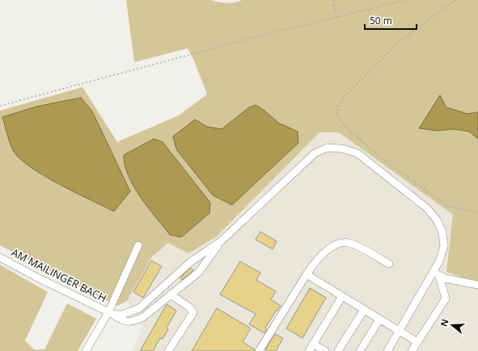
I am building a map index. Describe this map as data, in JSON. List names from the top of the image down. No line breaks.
{"streets":{"street":["AM MAILINGER BACH"]},"scale_bar":"50 m","north":"left"}
